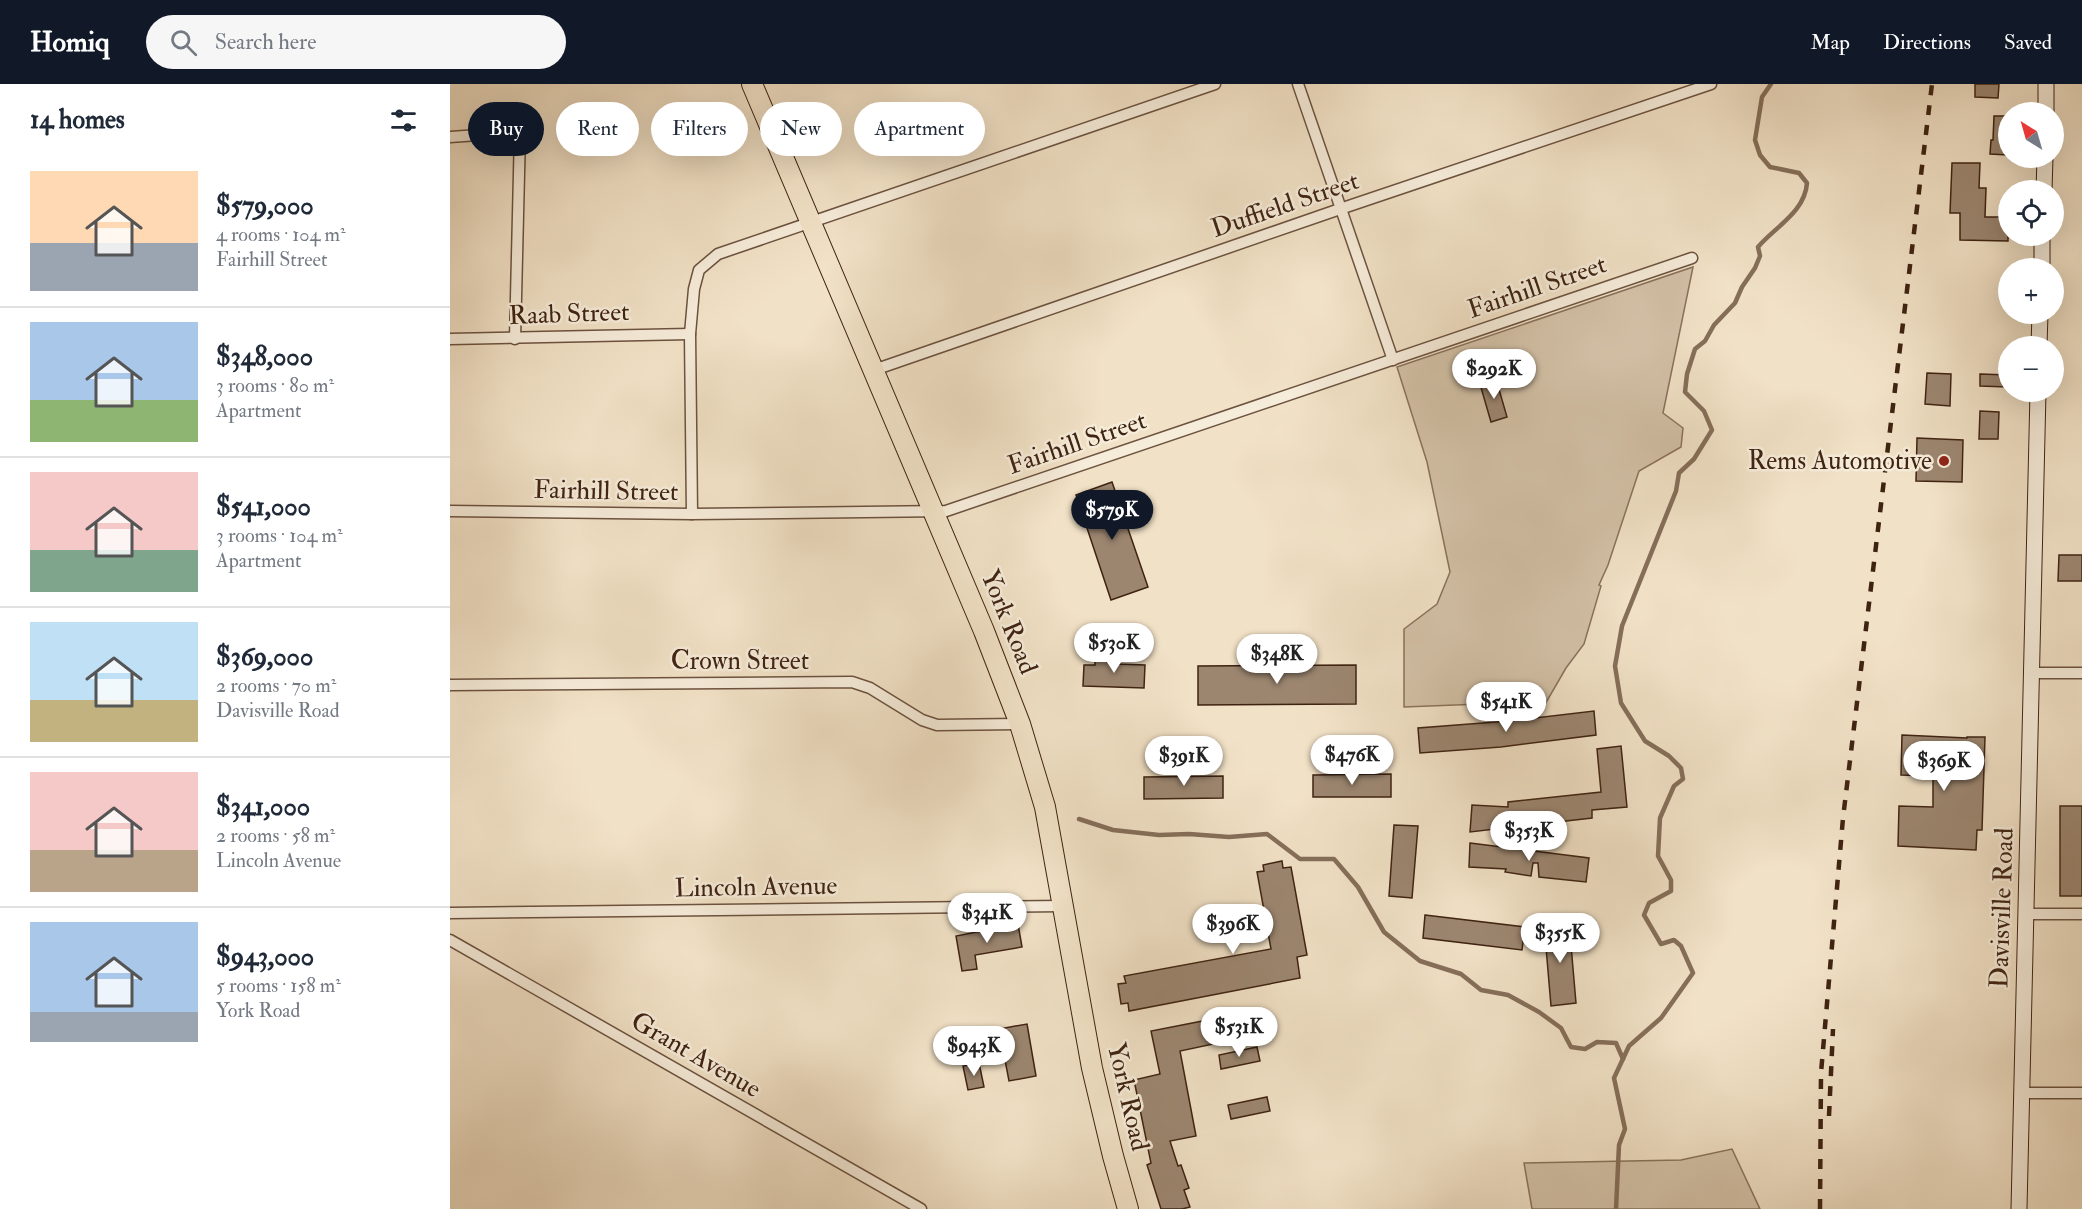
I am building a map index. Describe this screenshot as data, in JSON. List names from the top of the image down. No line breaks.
{"streets":{"highway":["York Road"],"street":["Duffield Street","Fairhill Street","Raab Street","Crown Street","Lincoln Avenue","Davisville Road","Grant Avenue"]},"crossings":[["Duffield Street","York Road"],["Fairhill Street","York Road"],["York Road","Crown Street"],["York Road","Lincoln Avenue"]],"places":["Rems Automotive"],"north":"top left","page":{"header":"Homiq","search":"Search here","nav":["Map","Directions","Saved"],"heading":"14 homes","map_buttons":["+","−"],"chip":["Buy","Rent","Filters","New","Apartment"],"list":[{"name":"$579,000","note":"4 rooms · 104 m² · Fairhill Street"},{"name":"$348,000","note":"3 rooms · 80 m² · Apartment"},{"name":"$541,000","note":"3 rooms · 104 m² · Apartment"},{"name":"$369,000","note":"2 rooms · 70 m² · Davisville Road"},{"name":"$341,000","note":"2 rooms · 58 m² · Lincoln Avenue"},{"name":"$943,000","note":"5 rooms · 158 m² · York Road"}],"price":["$292K","$579K","$530K","$348K","$541K","$476K","$391K","$369K","$353K","$341K","$396K","$355K","$531K","$943K"]}}
